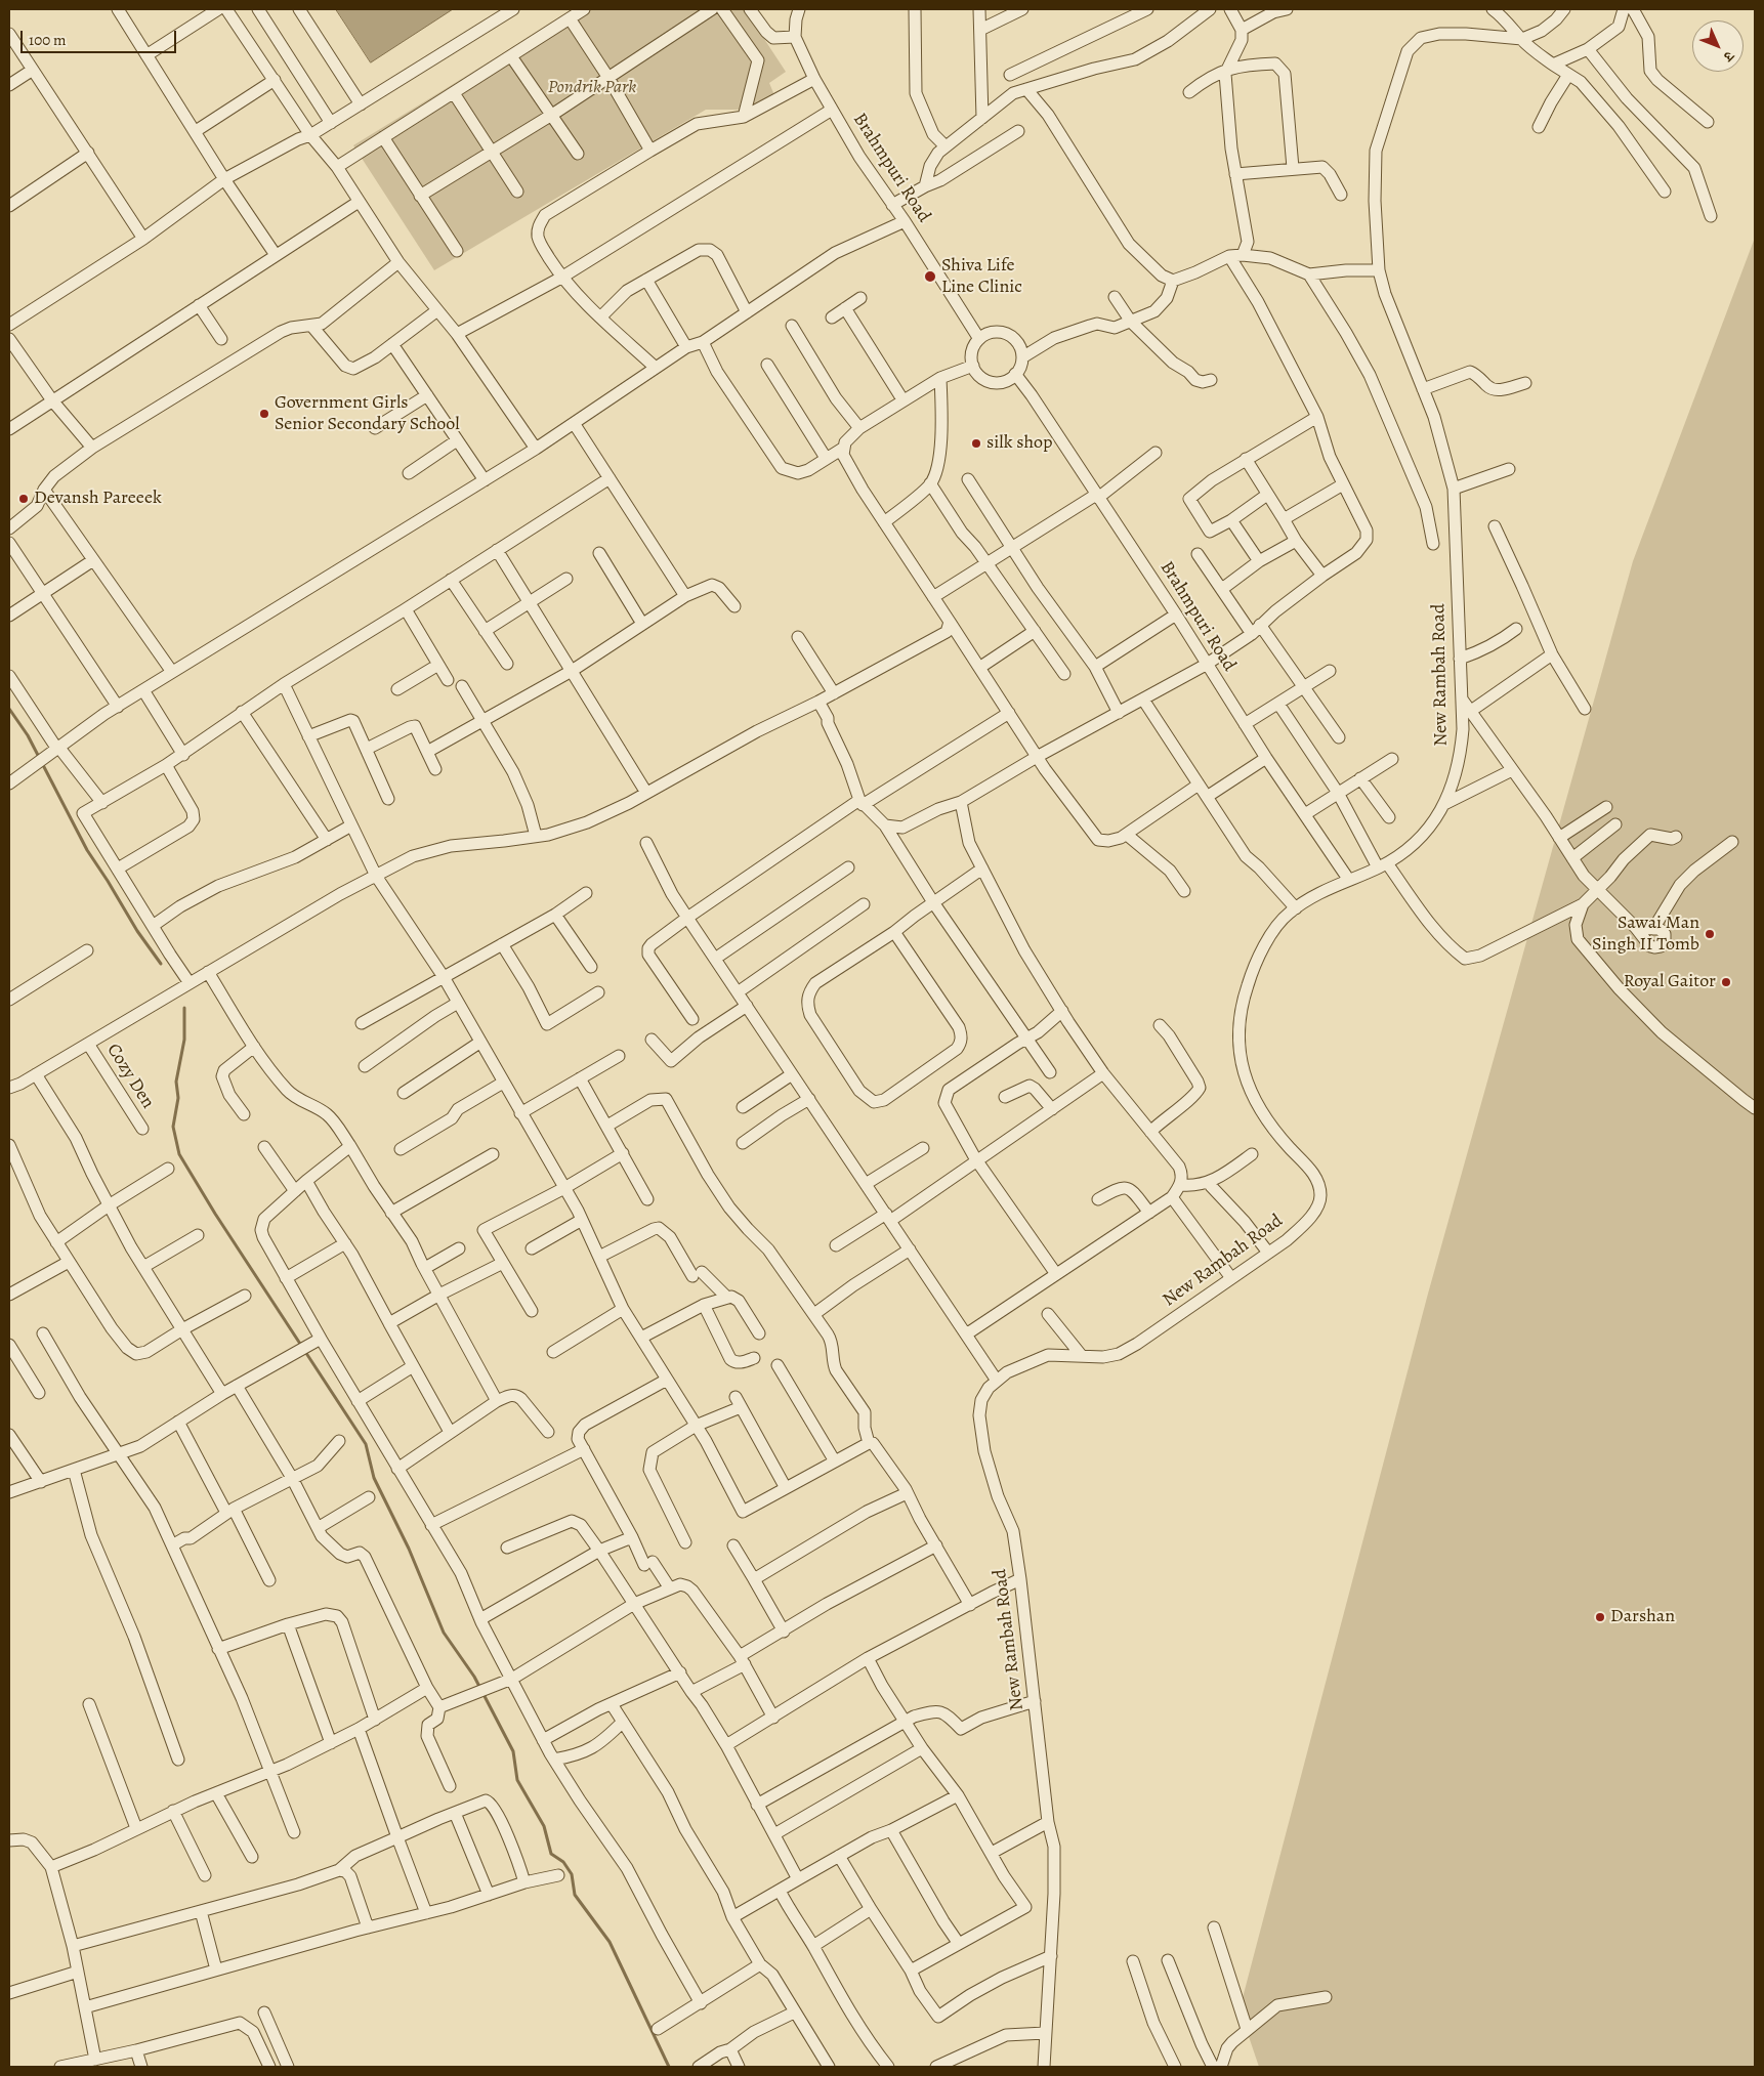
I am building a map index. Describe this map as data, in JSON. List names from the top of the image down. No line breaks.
{"streets":{"street":["Brahmpuri Road","New Rambah Road","Cozy Den"]},"crossings":[["Brahmpuri Road","New Rambah Road"]],"parks":["Pondrik Park"],"places":["Shiva Life Line Clinic","Government Girls Senior Secondary School","silk shop","Devansh Pareeek","Sawai Man Singh II Tomb","Royal Gaitor","Darshan"],"scale_bar":"100 m","north":"bottom right"}
